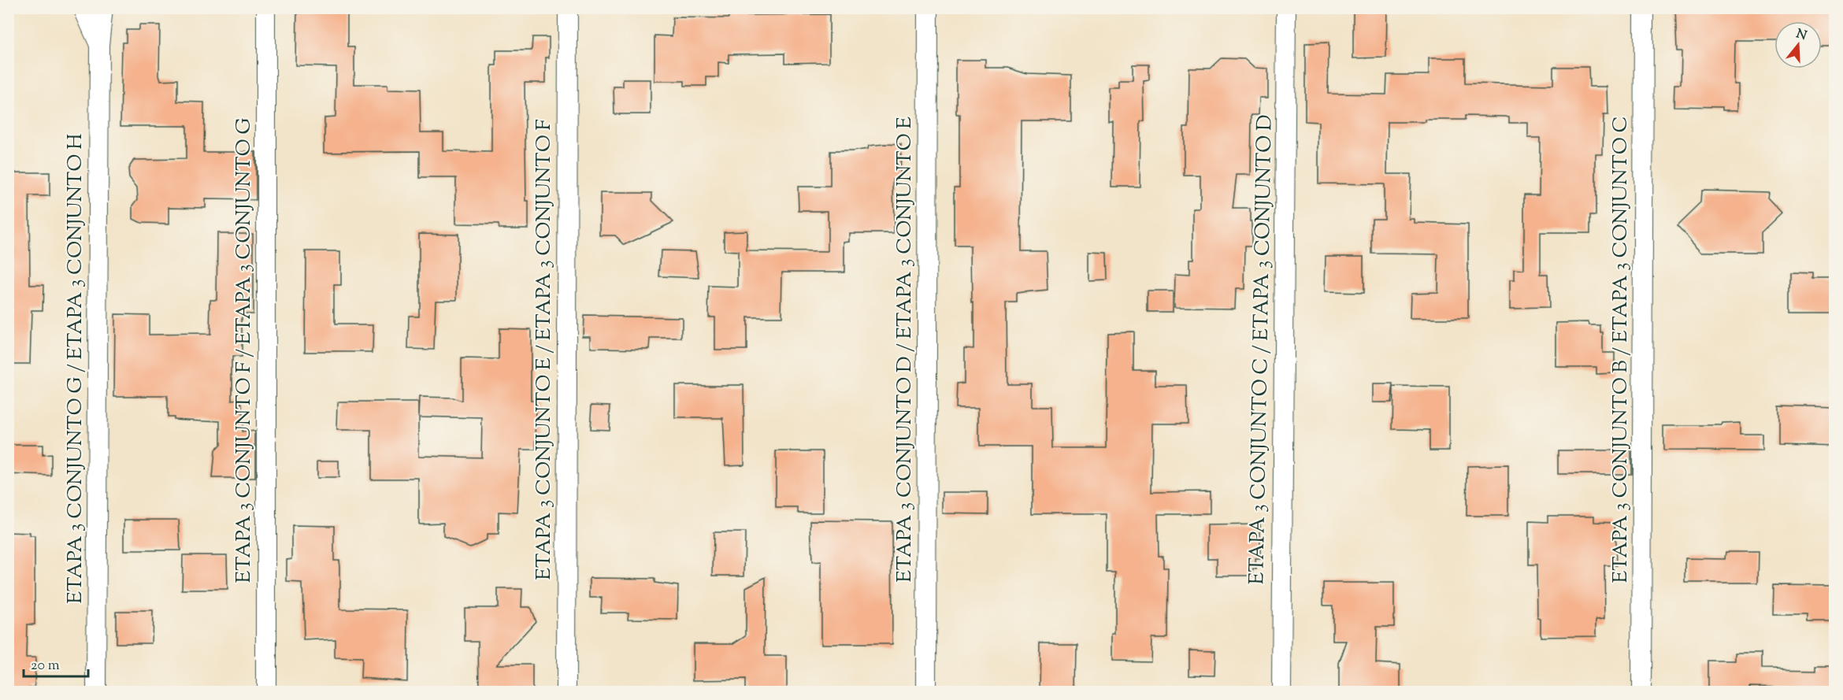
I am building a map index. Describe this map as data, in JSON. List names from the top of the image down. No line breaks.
{"streets":{"street":["ETAPA 3 CONJUNTO E / ETAPA 3 CONJUNTO F","ETAPA 3 CONJUNTO D / ETAPA 3 CONJUNTO E","ETAPA 3 CONJUNTO C / ETAPA 3 CONJUNTO D","ETAPA 3 CONJUNTO B / ETAPA 3 CONJUNTO C","ETAPA 3 CONJUNTO F / ETAPA 3 CONJUNTO G","ETAPA 3 CONJUNTO G / ETAPA 3 CONJUNTO H"]},"scale_bar":"20 m","north":"top"}
